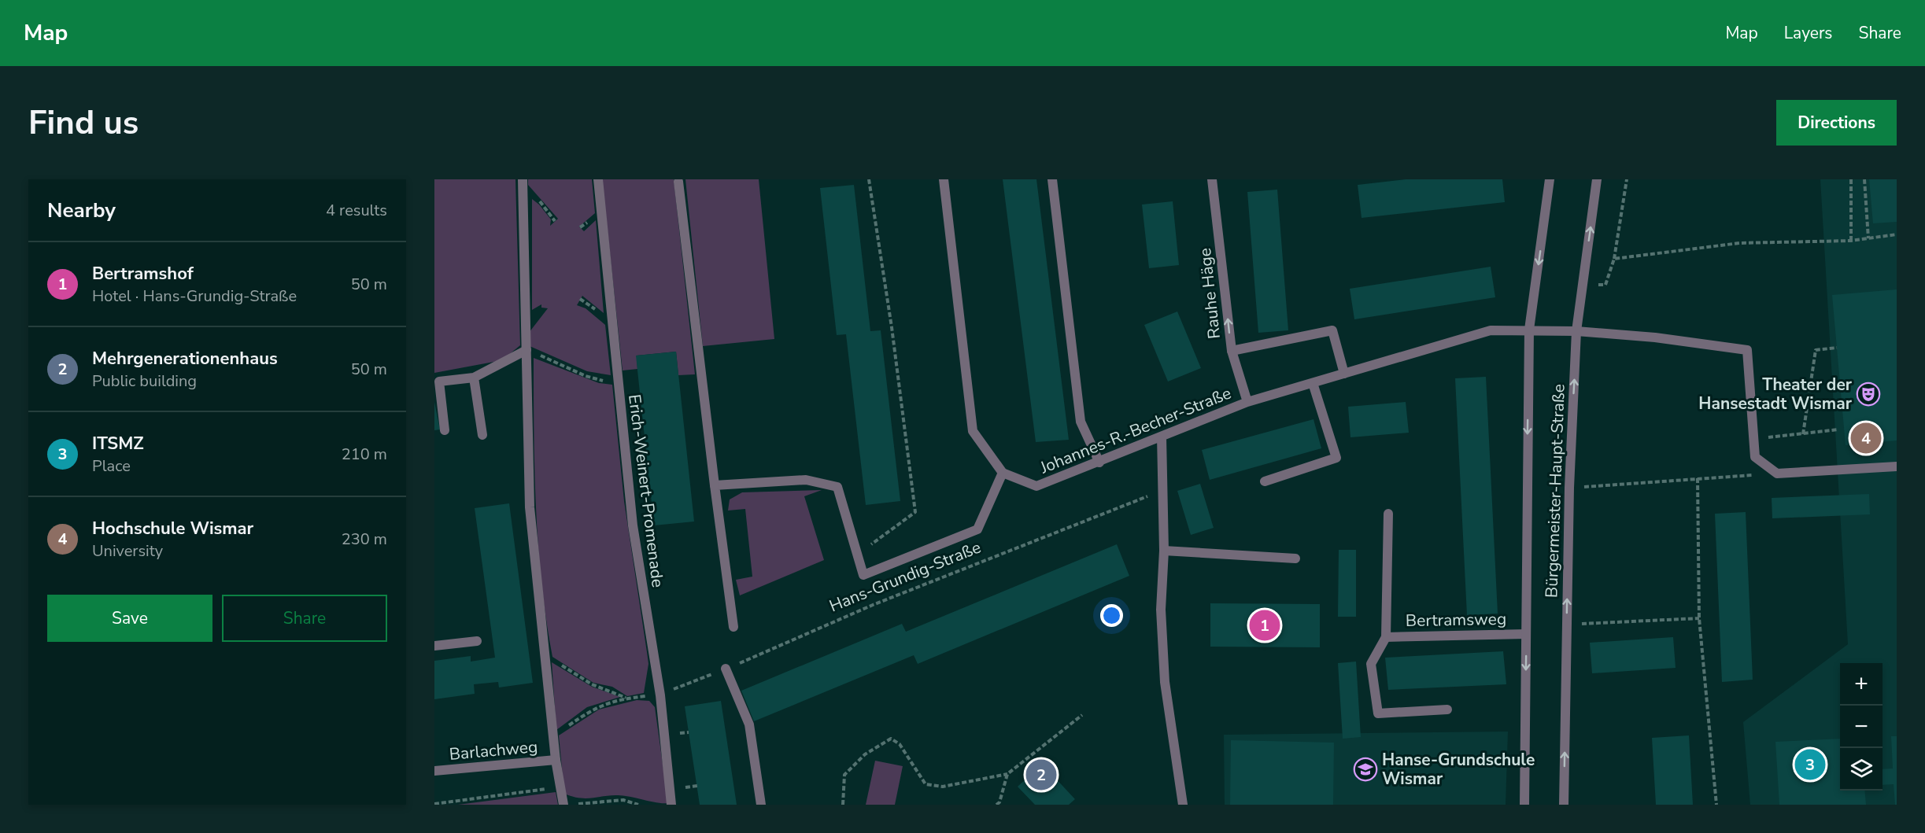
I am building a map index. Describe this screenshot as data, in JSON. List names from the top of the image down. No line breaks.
{"streets":{"street":["Rauhe Häge","Johannes-R.-Becher-Straße","Erich-Weinert-Promenade","Bürgermeister-Haupt-Straße","Bertramsweg","Barlachweg"],"path":["Hans-Grundig-Straße"]},"crossings":[["Rauhe Häge","Johannes-R.-Becher-Straße"],["Johannes-R.-Becher-Straße","Bürgermeister-Haupt-Straße"],["Erich-Weinert-Promenade","Hans-Grundig-Straße"],["Bürgermeister-Haupt-Straße","Bertramsweg"]],"one_way":["Rauhe Häge"],"places":{"theatre":["Theater der Hansestadt Wismar"],"school or university":["Hanse-Grundschule Wismar"]},"page":{"header":"Map","nav":["Map","Layers","Share"],"buttons":["Directions",["Save","Share"]],"title":"Find us","heading":["Nearby","4 results"],"list":[{"mark":"1","name":"Bertramshof","note":"Hotel · Hans-Grundig-Straße","value":"50 m"},{"mark":"2","name":"Mehrgenerationenhaus","note":"Public building","value":"50 m"},{"mark":"3","name":"ITSMZ","note":"Place","value":"210 m"},{"mark":"4","name":"Hochschule Wismar","note":"University","value":"230 m"}],"pins":["4","1","3","2"],"map_buttons":["+","−"]}}
